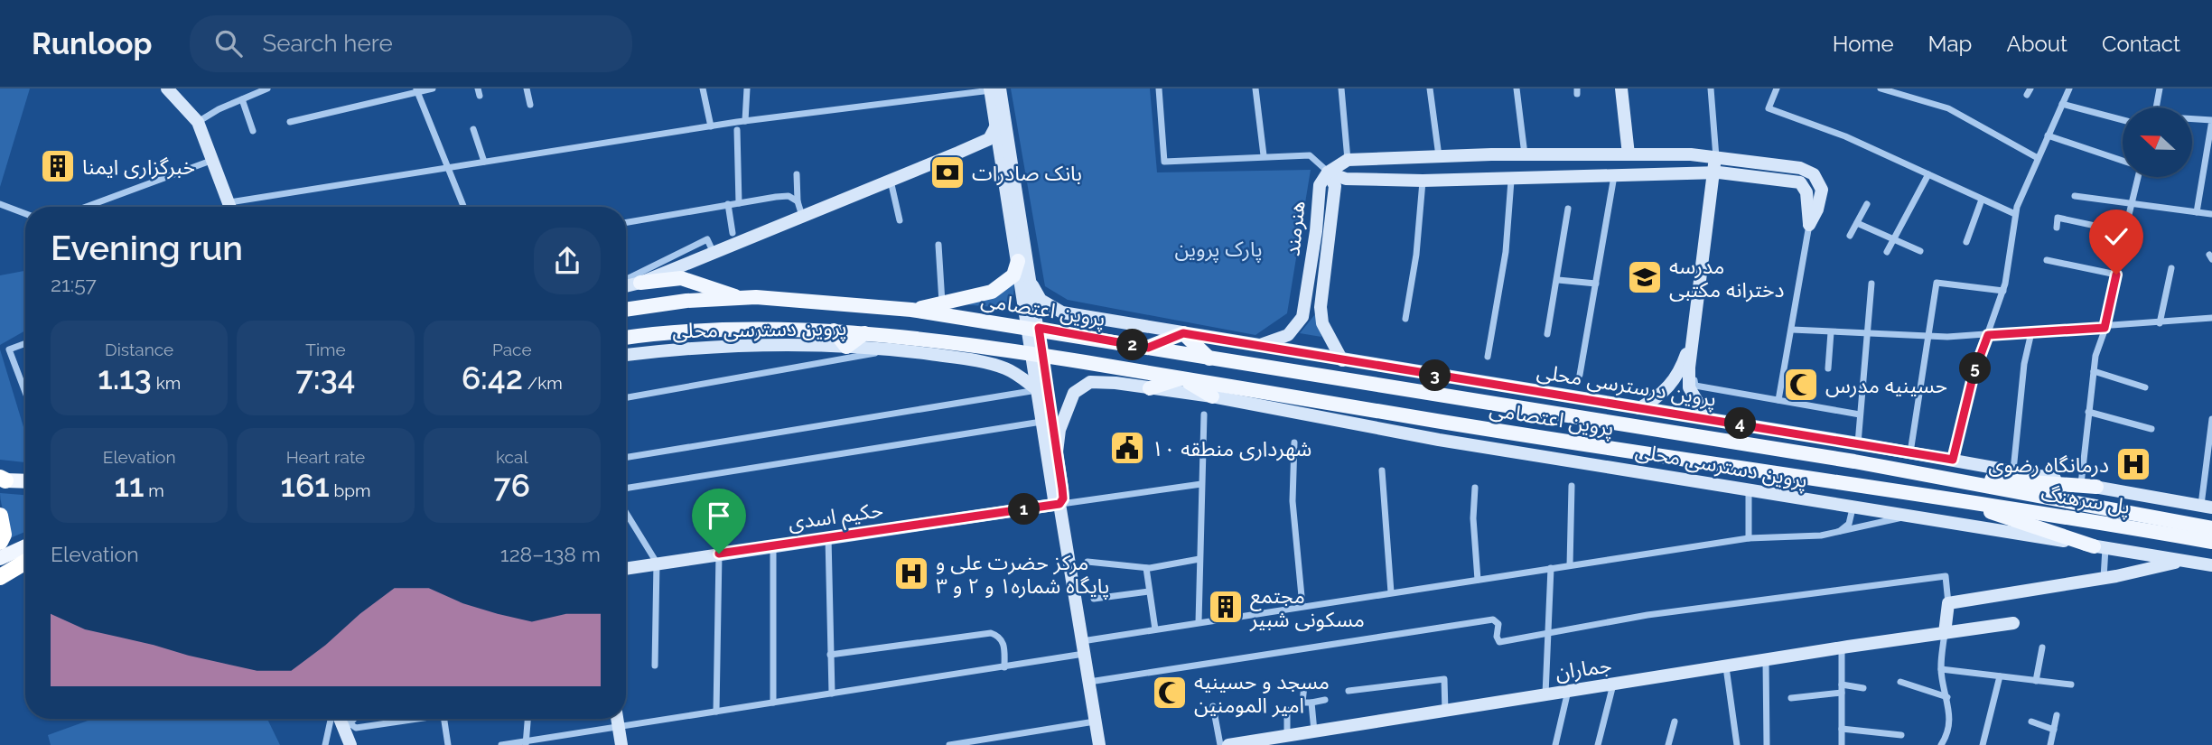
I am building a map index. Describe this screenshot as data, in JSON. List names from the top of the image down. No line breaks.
{"streets":{"main road":["پروین اعتصامی","پل سرهنگ"],"street":["هنرمند","پروین دسترسی محلی","پروین درسترسی محلی","حکیم اسدی","جماران"]},"crossings":[["هنرمند","پروین درسترسی محلی"],["پروین اعتصامی","پل سرهنگ"]],"parks":["پارک پروین"],"places":{"building":["خبرگزاری ایمنا","مجتمع مسکونی شبیر"],"bank":["بانک صادرات"],"school or university":["مدرسه دخترانه مکتبی"],"mosque":["حسینیه مدرس","مسجد و حسینیه امیر المومنین"],"public building":["شهرداری منطقه ۱۰"],"hospital":["درمانگاه رضوی","مرکز حضرت علی و پایگاه شماره۱ و ۲ و ۳"]},"north":"left","page":{"header":"Runloop","search":"Search here","nav":["Home","Map","About","Contact"],"heading":["Evening run","21:57"],"stats":[["Distance","1.13 km"],["Time","7:34"],["Pace","6:42 /km"],["Elevation","11 m"],["Heart rate","161 bpm"],["kcal","76"]],"pins":["2","5","3","4","1"],"chart":["Elevation","128–138 m"]}}
